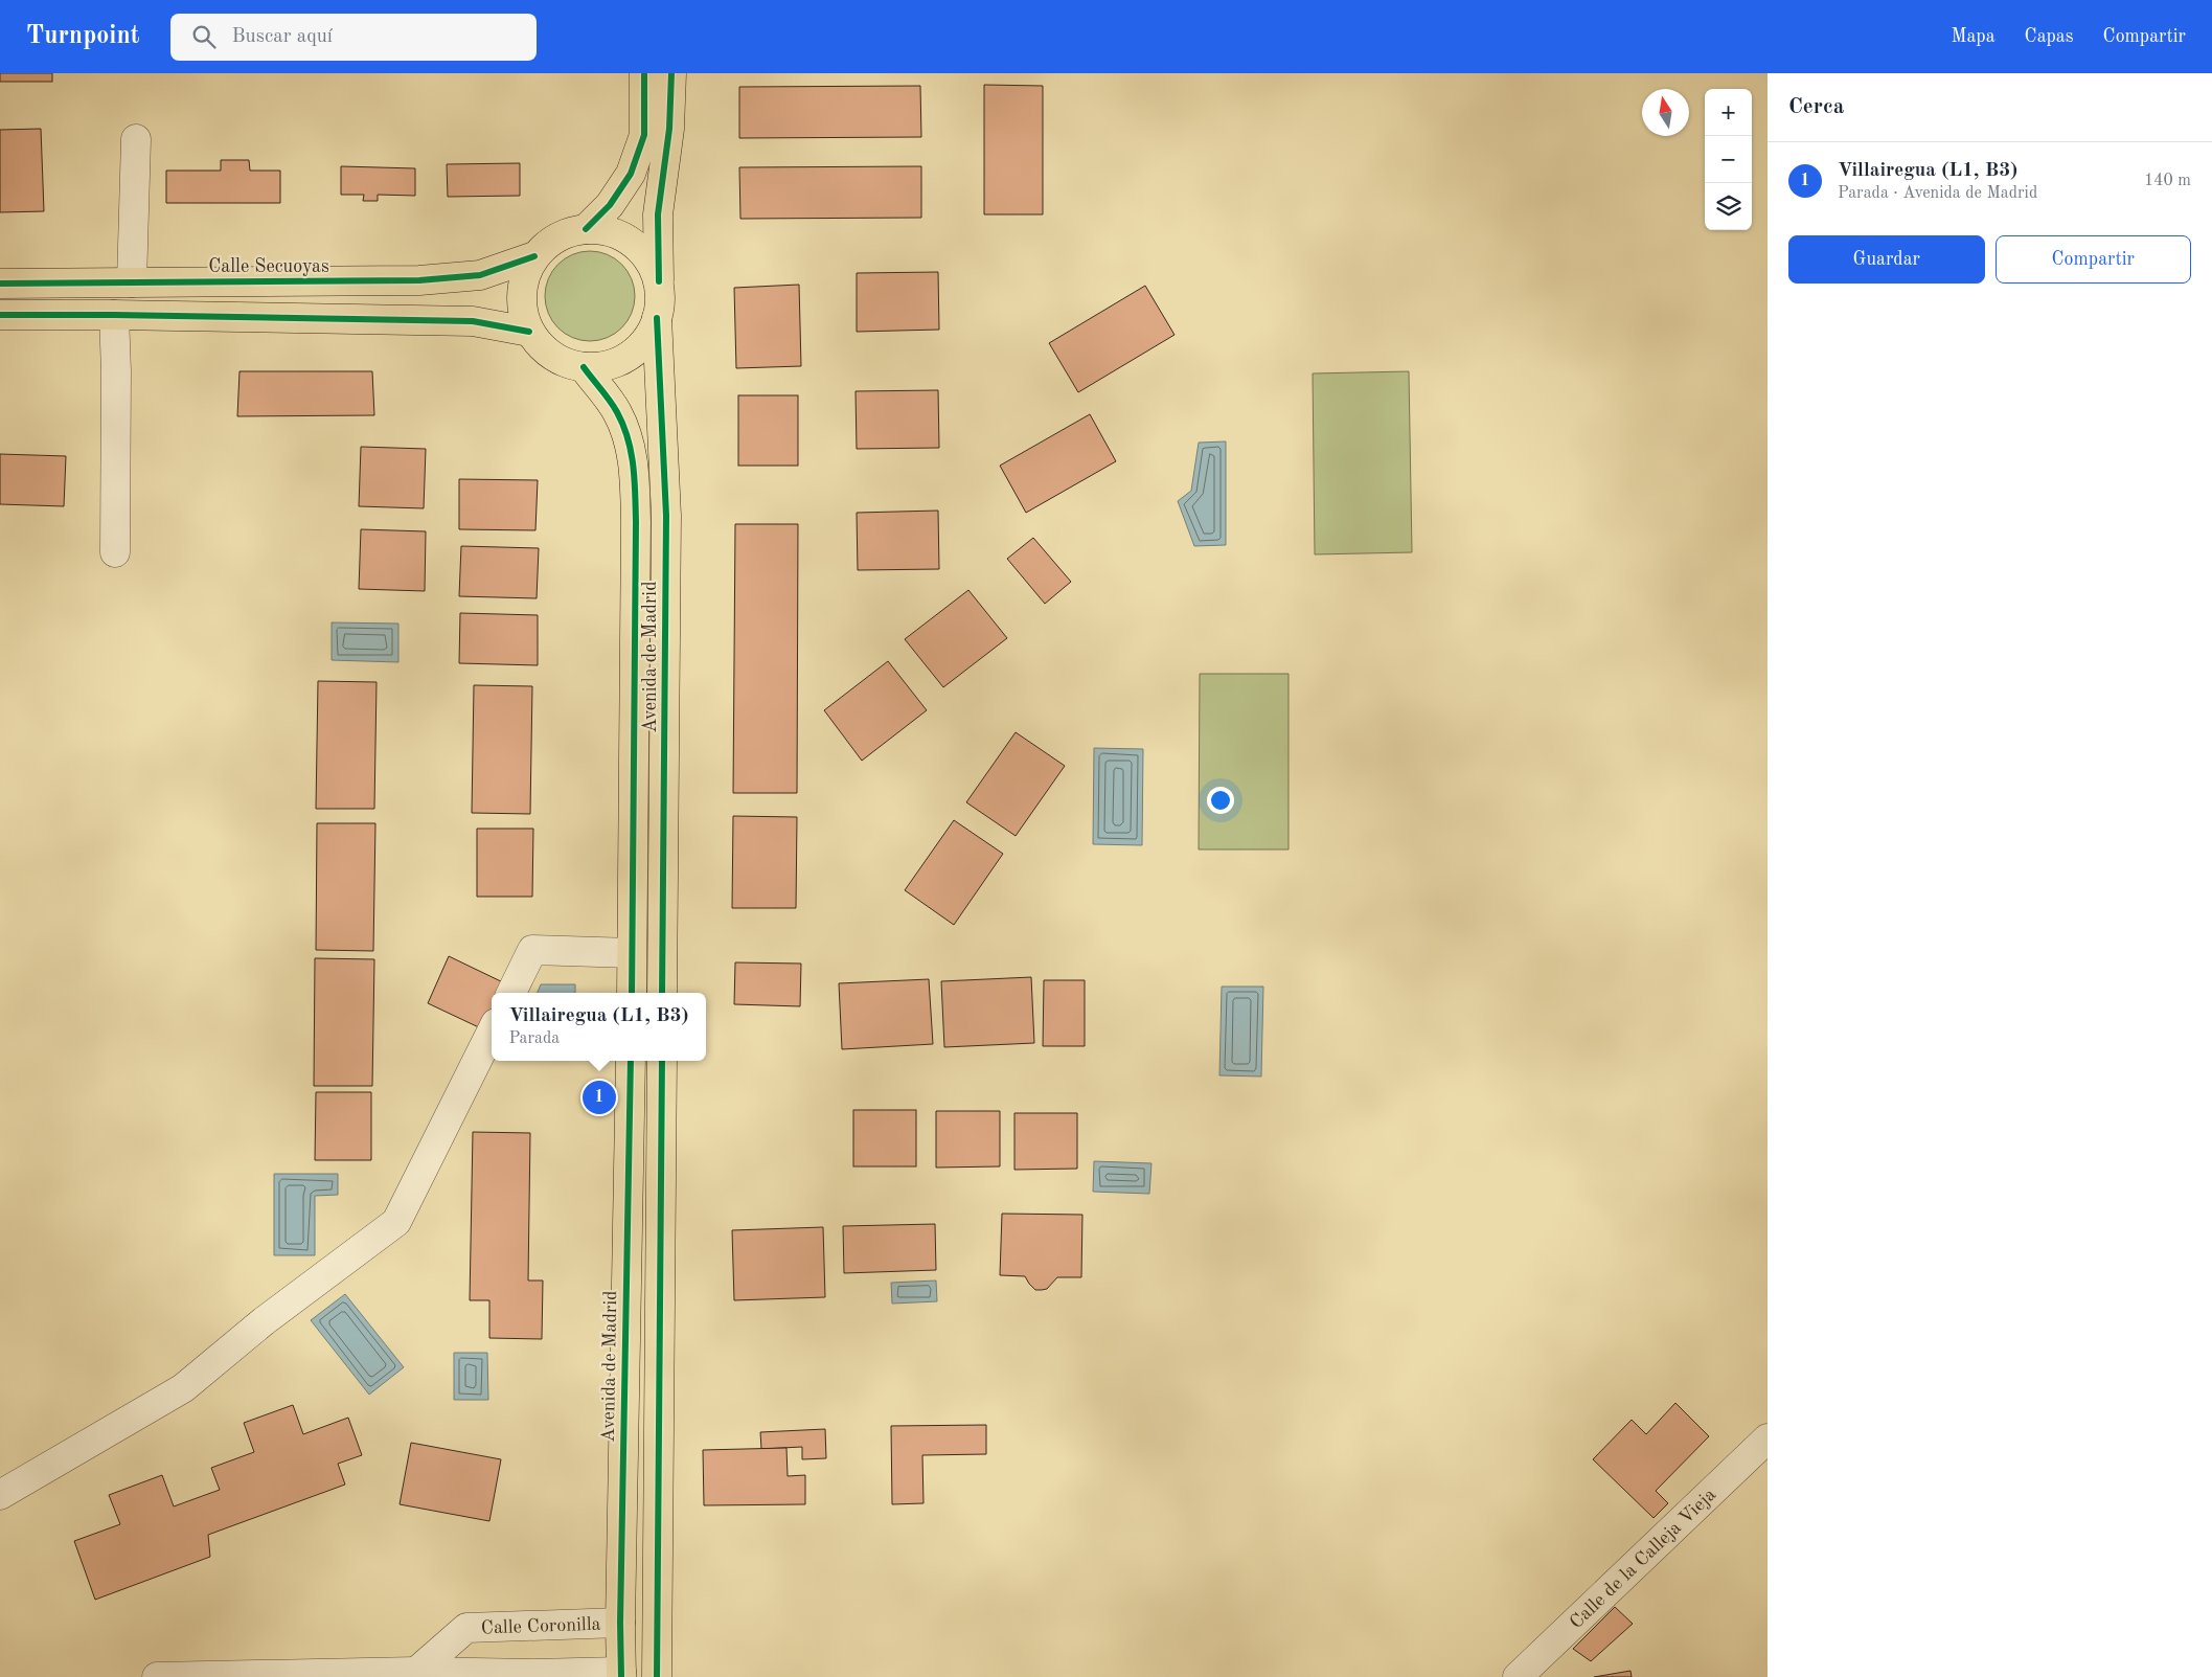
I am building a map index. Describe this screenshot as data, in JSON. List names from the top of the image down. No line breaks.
{"streets":{"main road":["Calle Secuoyas","Avenida de Madrid"],"street":["Calle de la Calleja Vieja","Calle Coronilla"]},"crossings":[["Calle Secuoyas","Avenida de Madrid"],["Avenida de Madrid","Calle Coronilla"]],"north":"top","page":{"header":"Turnpoint","search":"Buscar aquí","nav":["Mapa","Capas","Compartir"],"heading":"Cerca","map_buttons":["+","−"],"list":[{"mark":"1","name":"Villairegua (L1, B3)","note":"Parada · Avenida de Madrid","value":"140 m"}],"buttons":["Guardar","Compartir"],"popup":["Villairegua (L1, B3)","Parada"],"pins":"1"}}
